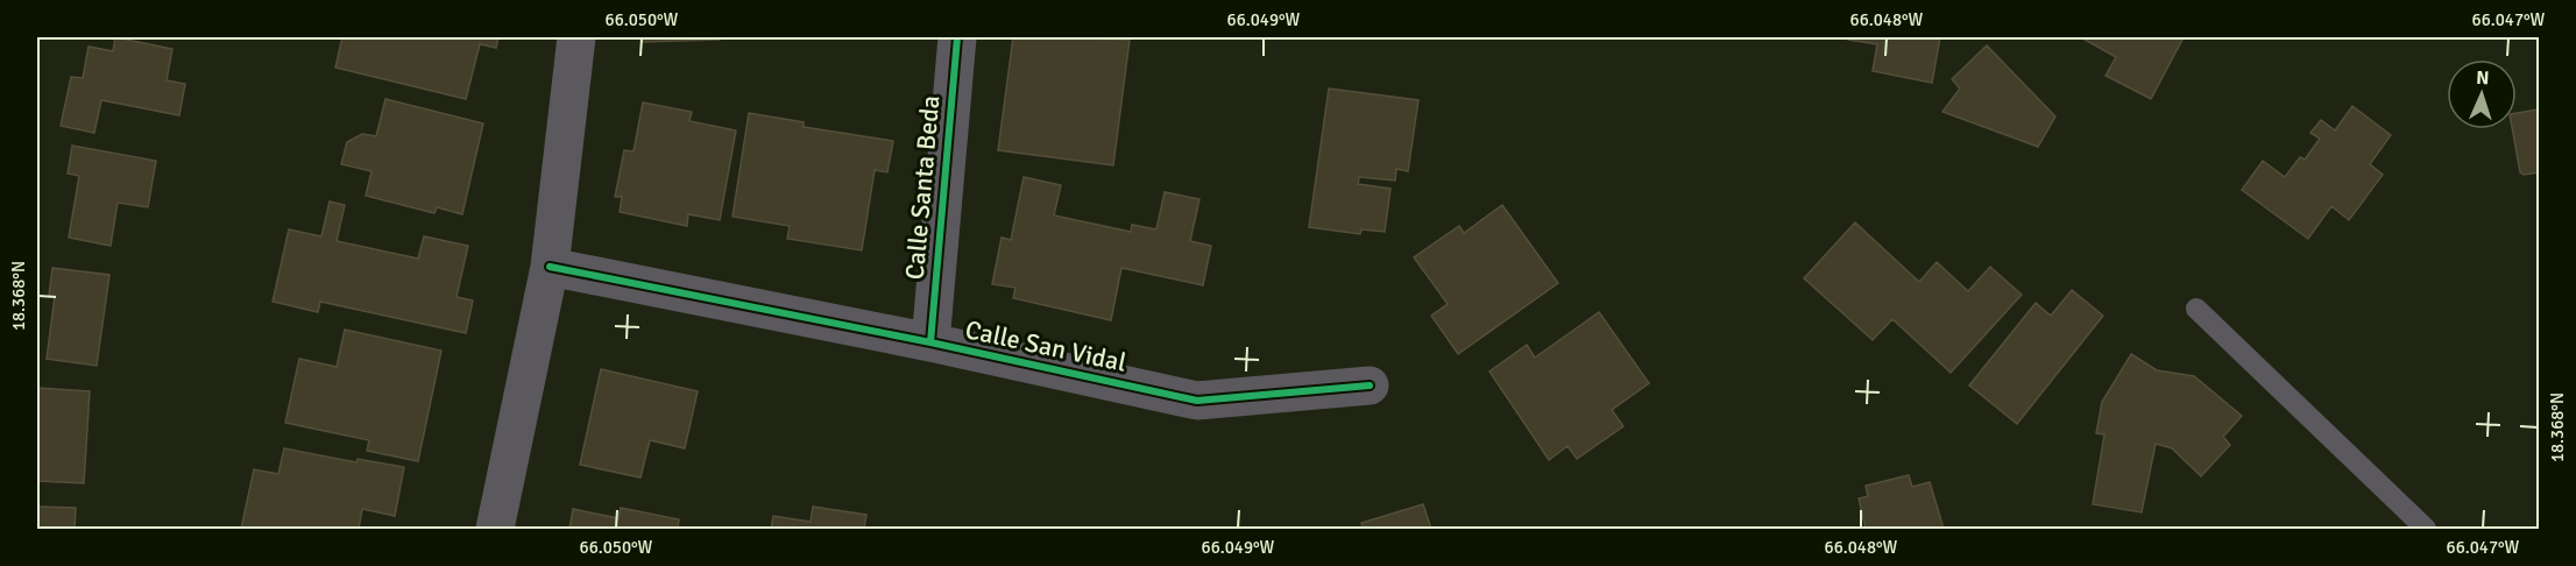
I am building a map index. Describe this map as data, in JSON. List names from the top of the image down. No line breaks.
{"streets":{"street":["Calle Santa Beda","Calle San Vidal"]},"crossings":[["Calle Santa Beda","Calle San Vidal"]],"north":"top","coordinates":["66.050°W","66.049°W","66.048°W","66.047°W","18.368°N"]}
